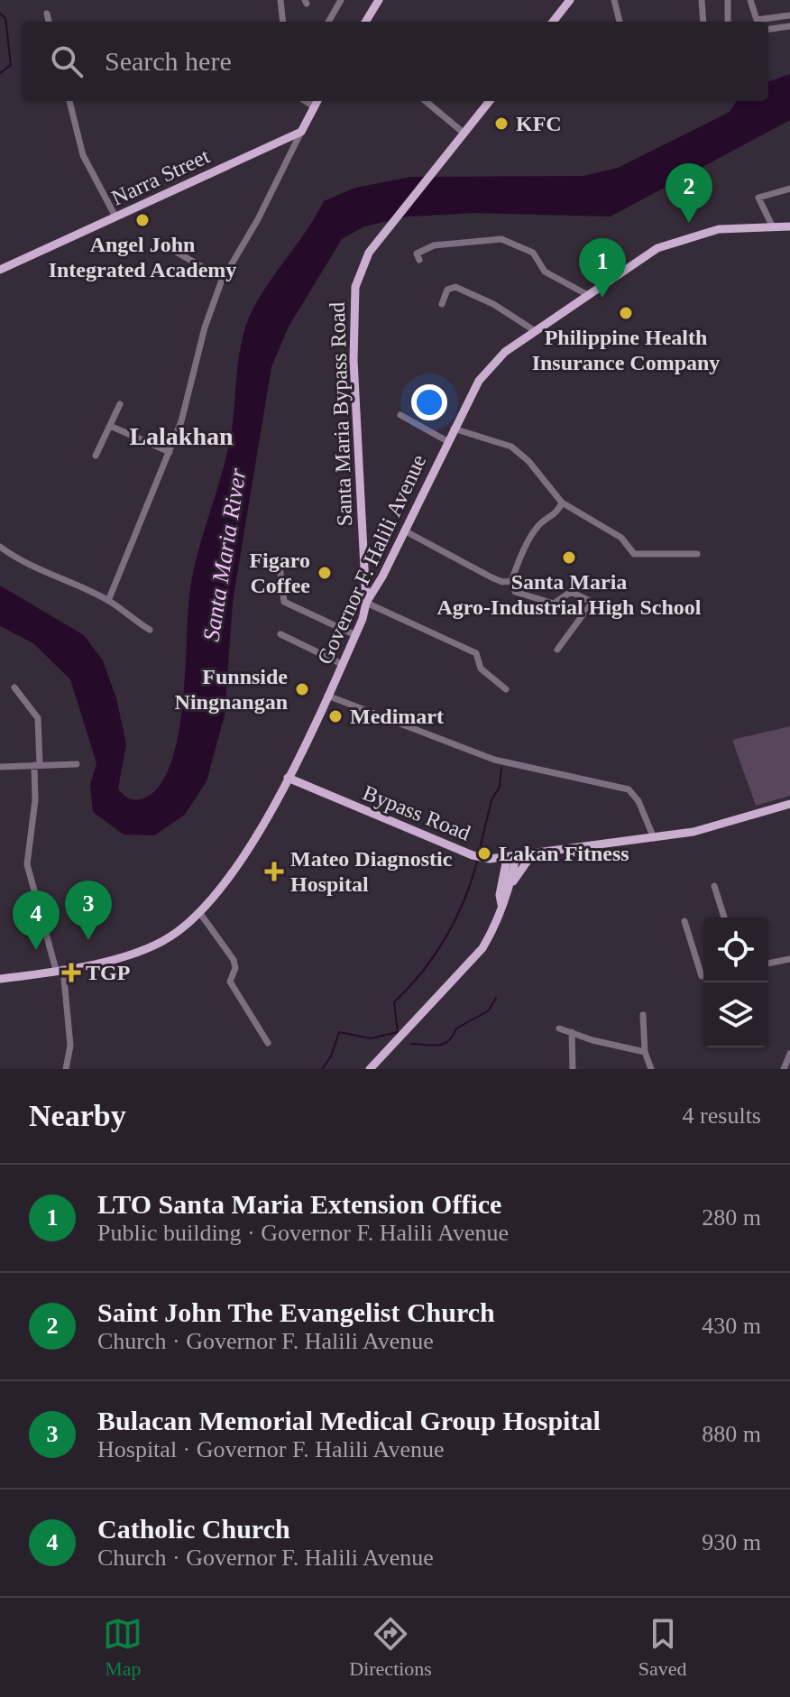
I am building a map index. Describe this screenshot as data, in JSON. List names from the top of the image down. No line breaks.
{"streets":{"main road":["Narra Street","Santa Maria Bypass Road","Governor F. Halili Avenue","Bypass Road"]},"crossings":[["Santa Maria Bypass Road","Governor F. Halili Avenue"],["Governor F. Halili Avenue","Bypass Road"]],"districts":["Lalakhan"],"water":["Santa Maria River"],"places":{"other":["KFC","Angel John Integrated Academy","Philippine Health Insurance Company","Santa Maria Agro-Industrial High School","Figaro Coffee","Funnside Ningnangan","Medimart","Lakan Fitness"],"health":["Mateo Diagnostic Hospital","TGP"]},"page":{"search":"Search here","pins":["2","1","3","4"],"heading":["Nearby","4 results"],"list":[{"mark":"1","name":"LTO Santa Maria Extension Office","note":"Public building · Governor F. Halili Avenue","value":"280 m"},{"mark":"2","name":"Saint John The Evangelist Church","note":"Church · Governor F. Halili Avenue","value":"430 m"},{"mark":"3","name":"Bulacan Memorial Medical Group Hospital","note":"Hospital · Governor F. Halili Avenue","value":"880 m"},{"mark":"4","name":"Catholic Church","note":"Church · Governor F. Halili Avenue","value":"930 m"}],"nav":["Map","Directions","Saved"]}}
